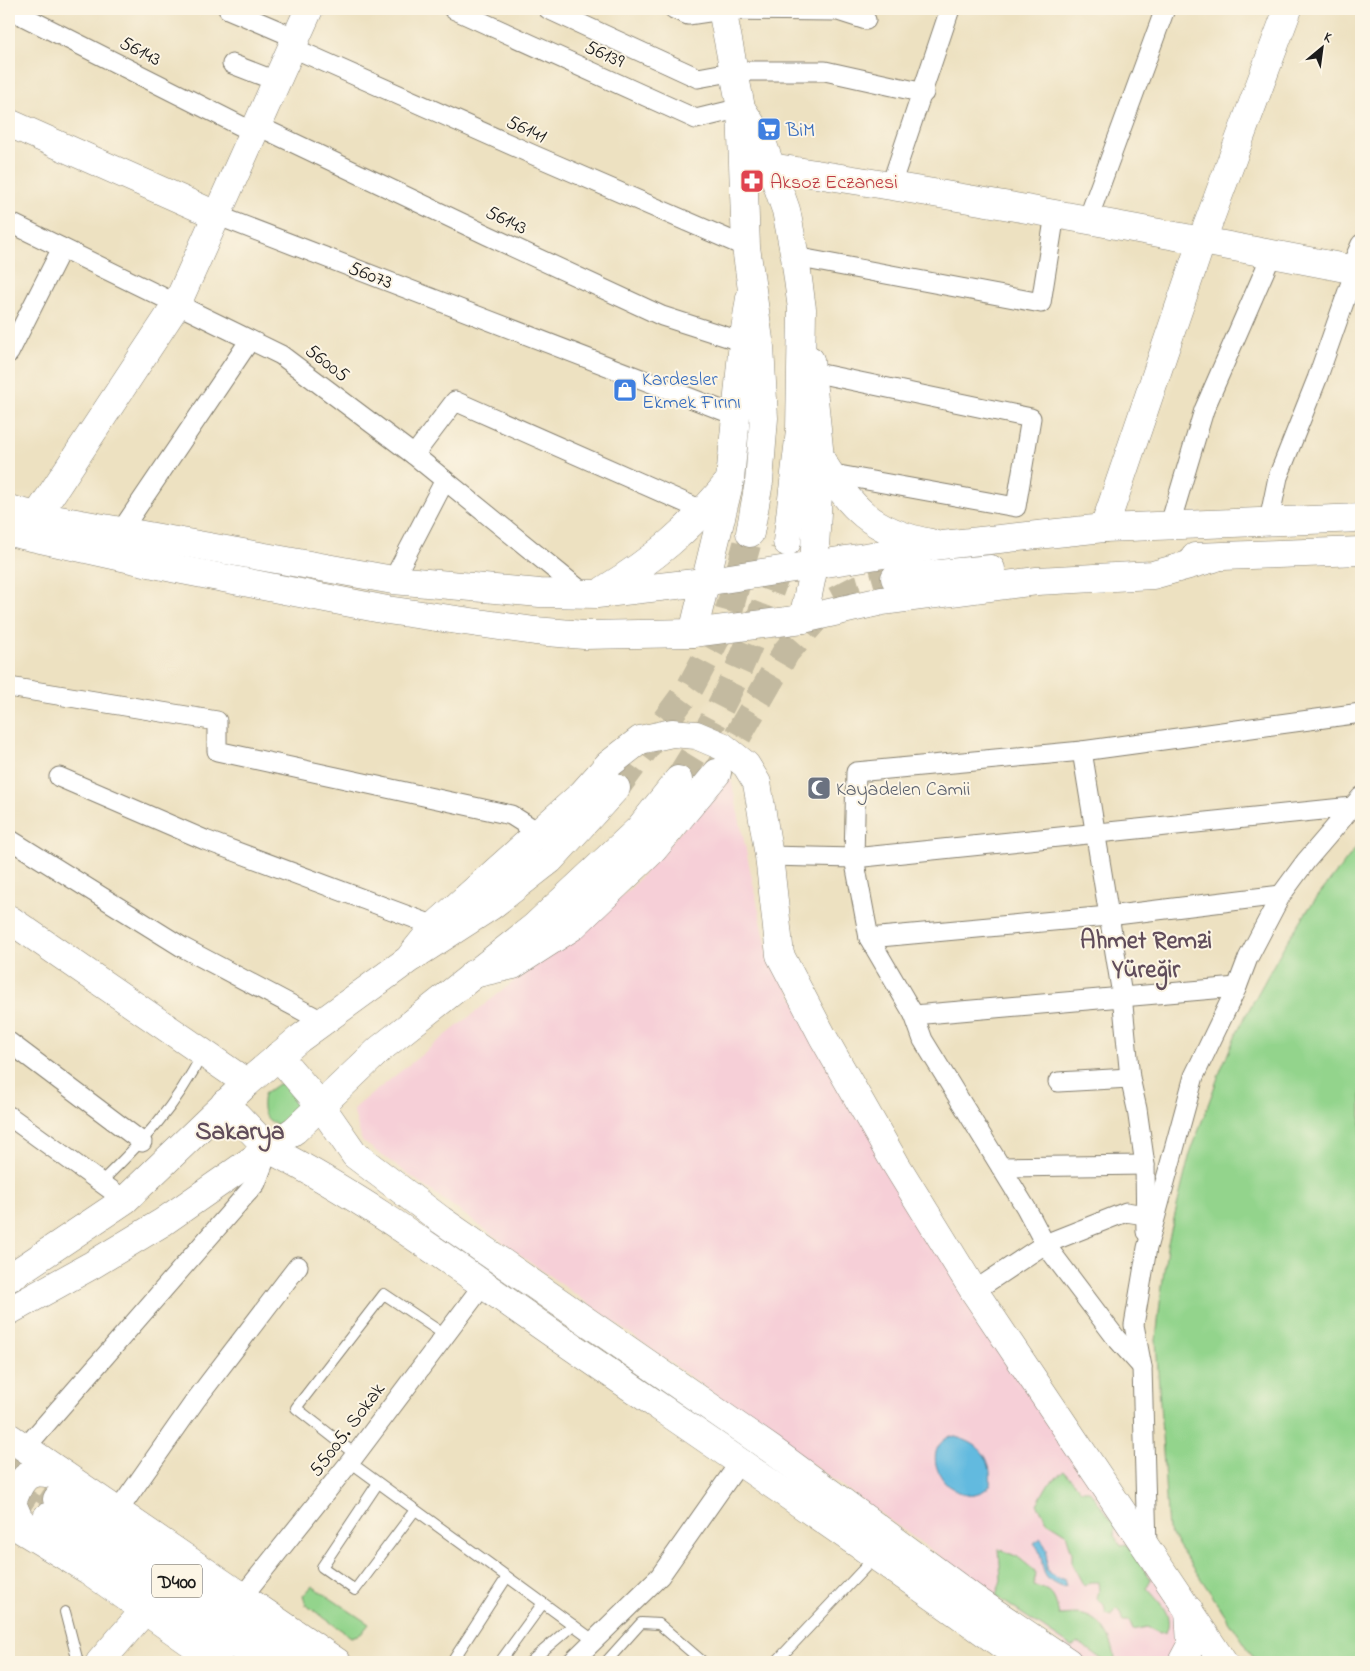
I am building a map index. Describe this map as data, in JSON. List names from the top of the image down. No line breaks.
{"streets":{"main road":["56073","D400"],"street":["56143","56139","56141","56005","55005. Sokak"]},"districts":["Ahmet Remzi Yüreğir","Sakarya"],"places":{"supermarket":["BiM"],"pharmacy":["Aksoz Eczanesi"],"shop":["Kardesler Ekmek Fırını"],"mosque":["Kayadelen Camii"]},"north":"top right"}
